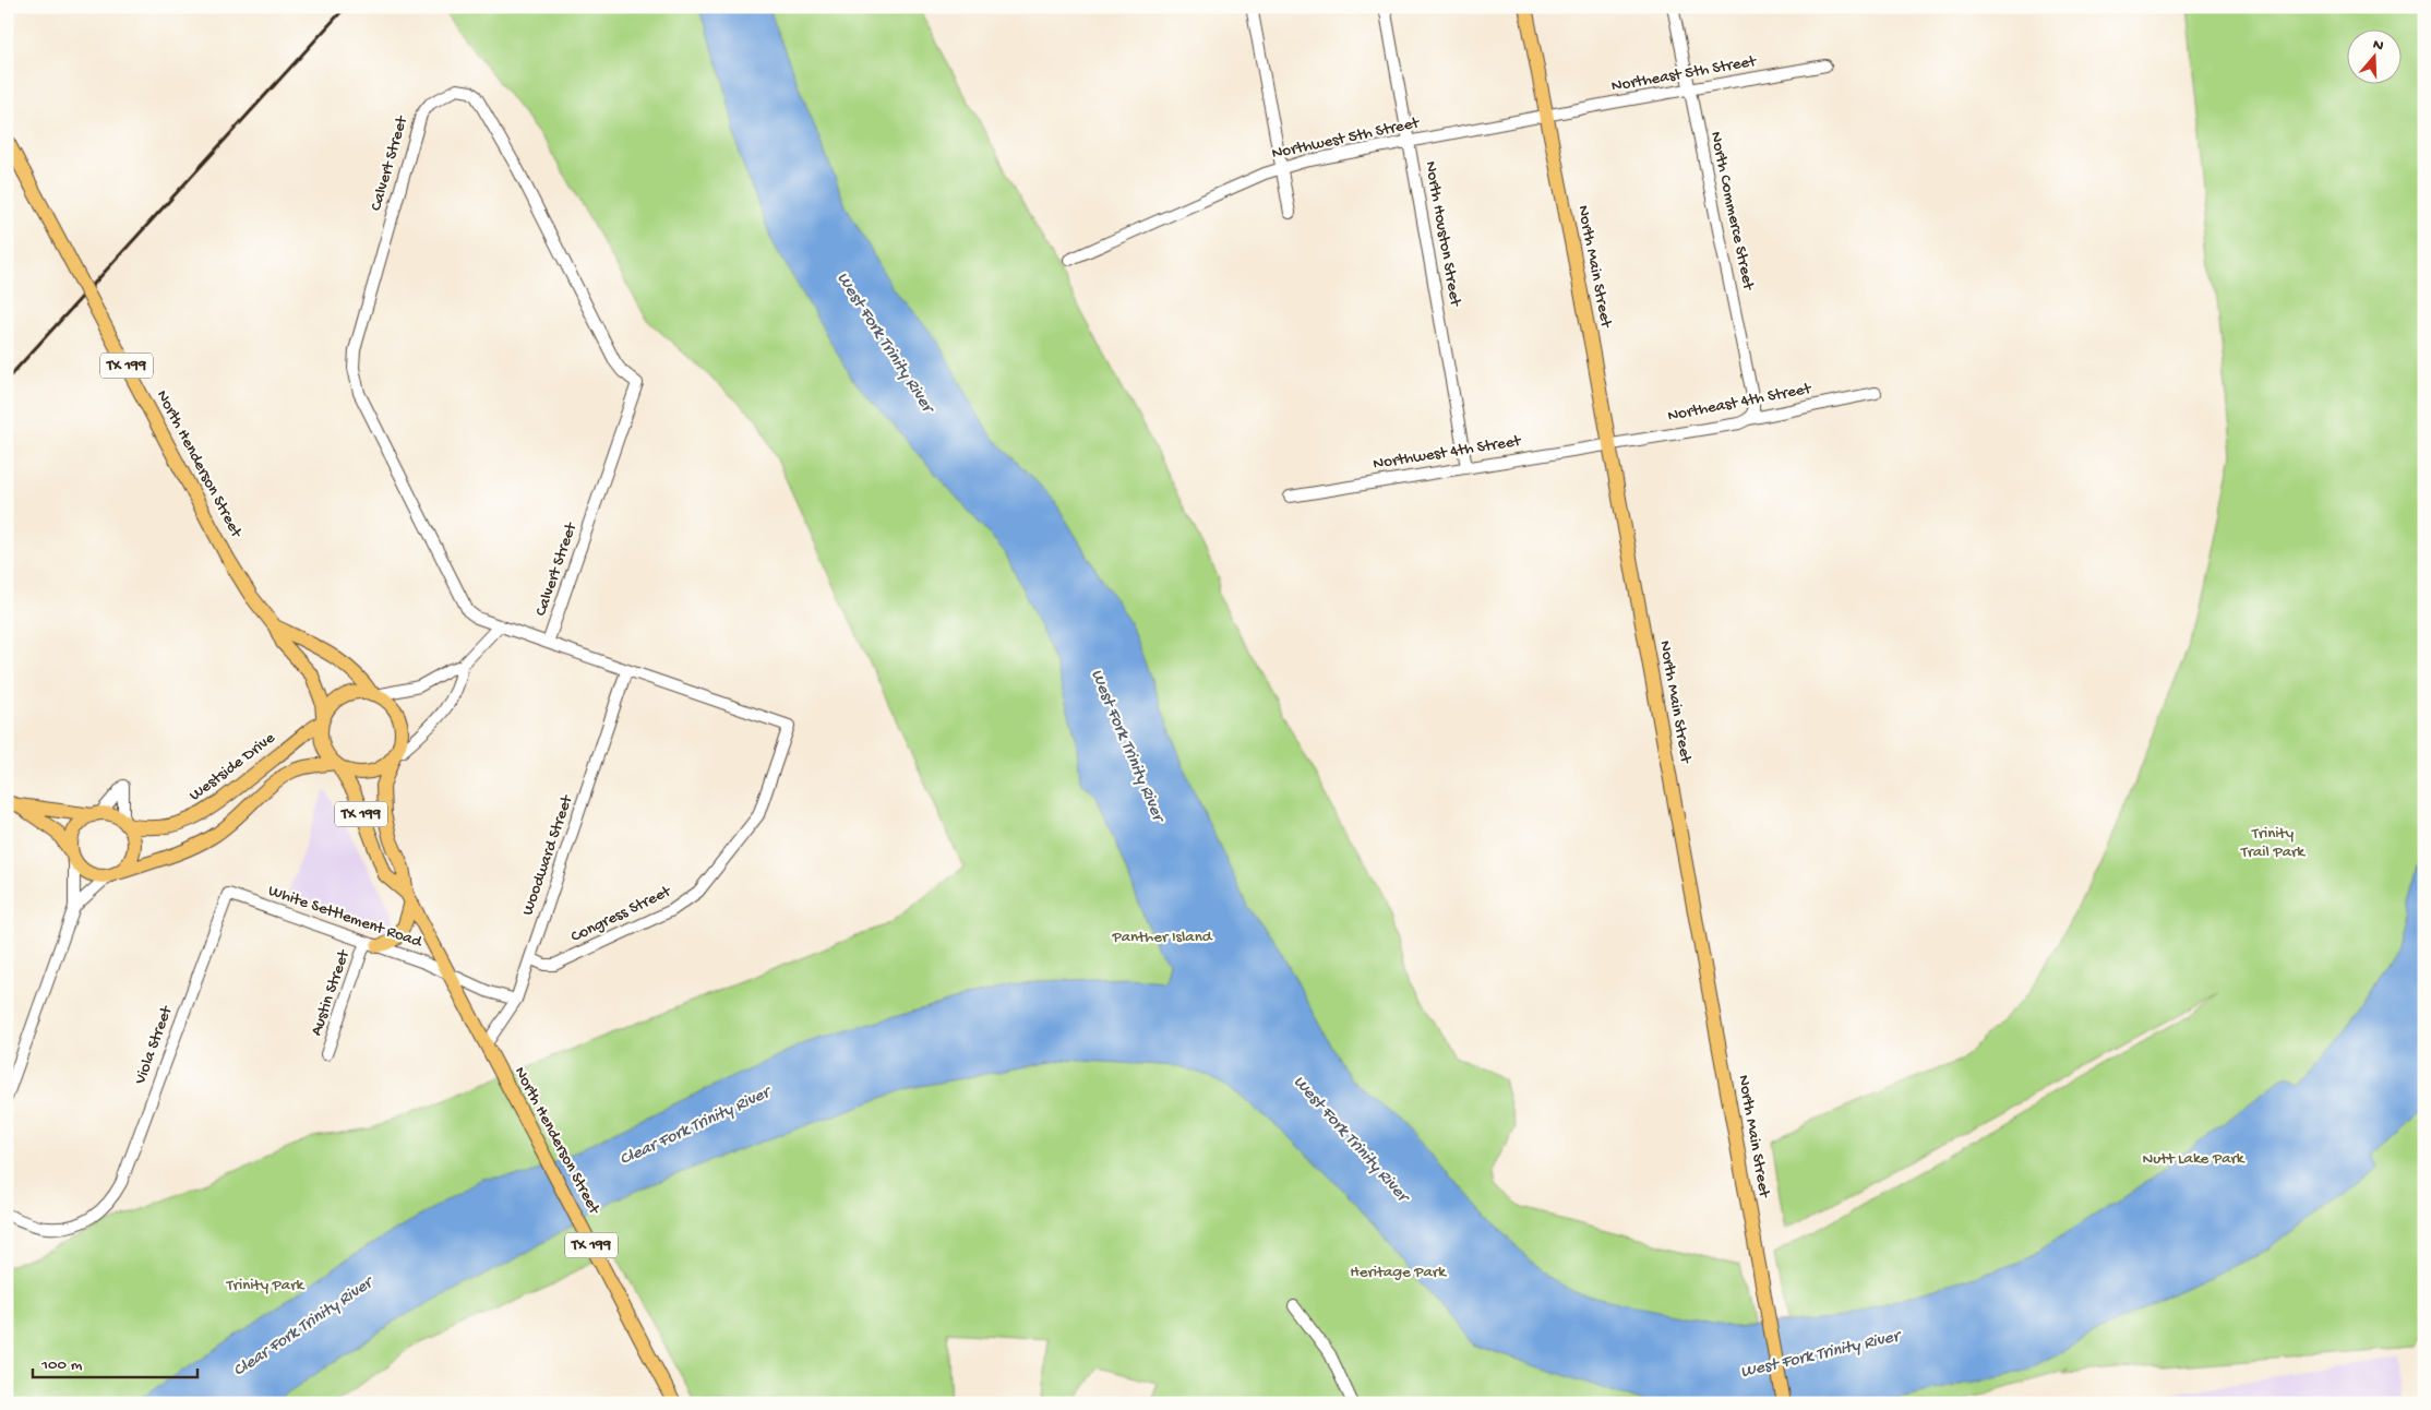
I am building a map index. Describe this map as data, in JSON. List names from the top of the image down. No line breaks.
{"streets":{"main road":["North Main Street","TX 199","North Henderson Street","Westside Drive"],"street":["Northeast 5th Street","Northwest 5th Street","Calvert Street","North Commerce Street","North Houston Street","Northeast 4th Street","Northwest 4th Street","Woodward Street","Congress Street","White Settlement Road","Austin Street","Viola Street"]},"crossings":[["Northeast 5th Street","Northwest 5th Street"],["Northeast 5th Street","North Commerce Street"],["Northeast 5th Street","North Main Street"],["Northwest 5th Street","North Houston Street"],["Northwest 5th Street","North Main Street"],["Calvert Street","Woodward Street"],["Calvert Street","Congress Street"],["North Commerce Street","Northeast 4th Street"],["North Houston Street","Northwest 4th Street"],["North Main Street","Northeast 4th Street"],["North Main Street","Northwest 4th Street"],["Northeast 4th Street","Northwest 4th Street"],["North Henderson Street","Westside Drive"],["North Henderson Street","Woodward Street"],["North Henderson Street","White Settlement Road"],["Woodward Street","Congress Street"],["Woodward Street","White Settlement Road"],["White Settlement Road","Austin Street"],["White Settlement Road","Viola Street"]],"water":["West Fork Trinity River","Clear Fork Trinity River"],"parks":["Trinity Trail Park","Panther Island","Nutt Lake Park","Heritage Park","Trinity Park"],"scale_bar":"100 m","north":"top"}
